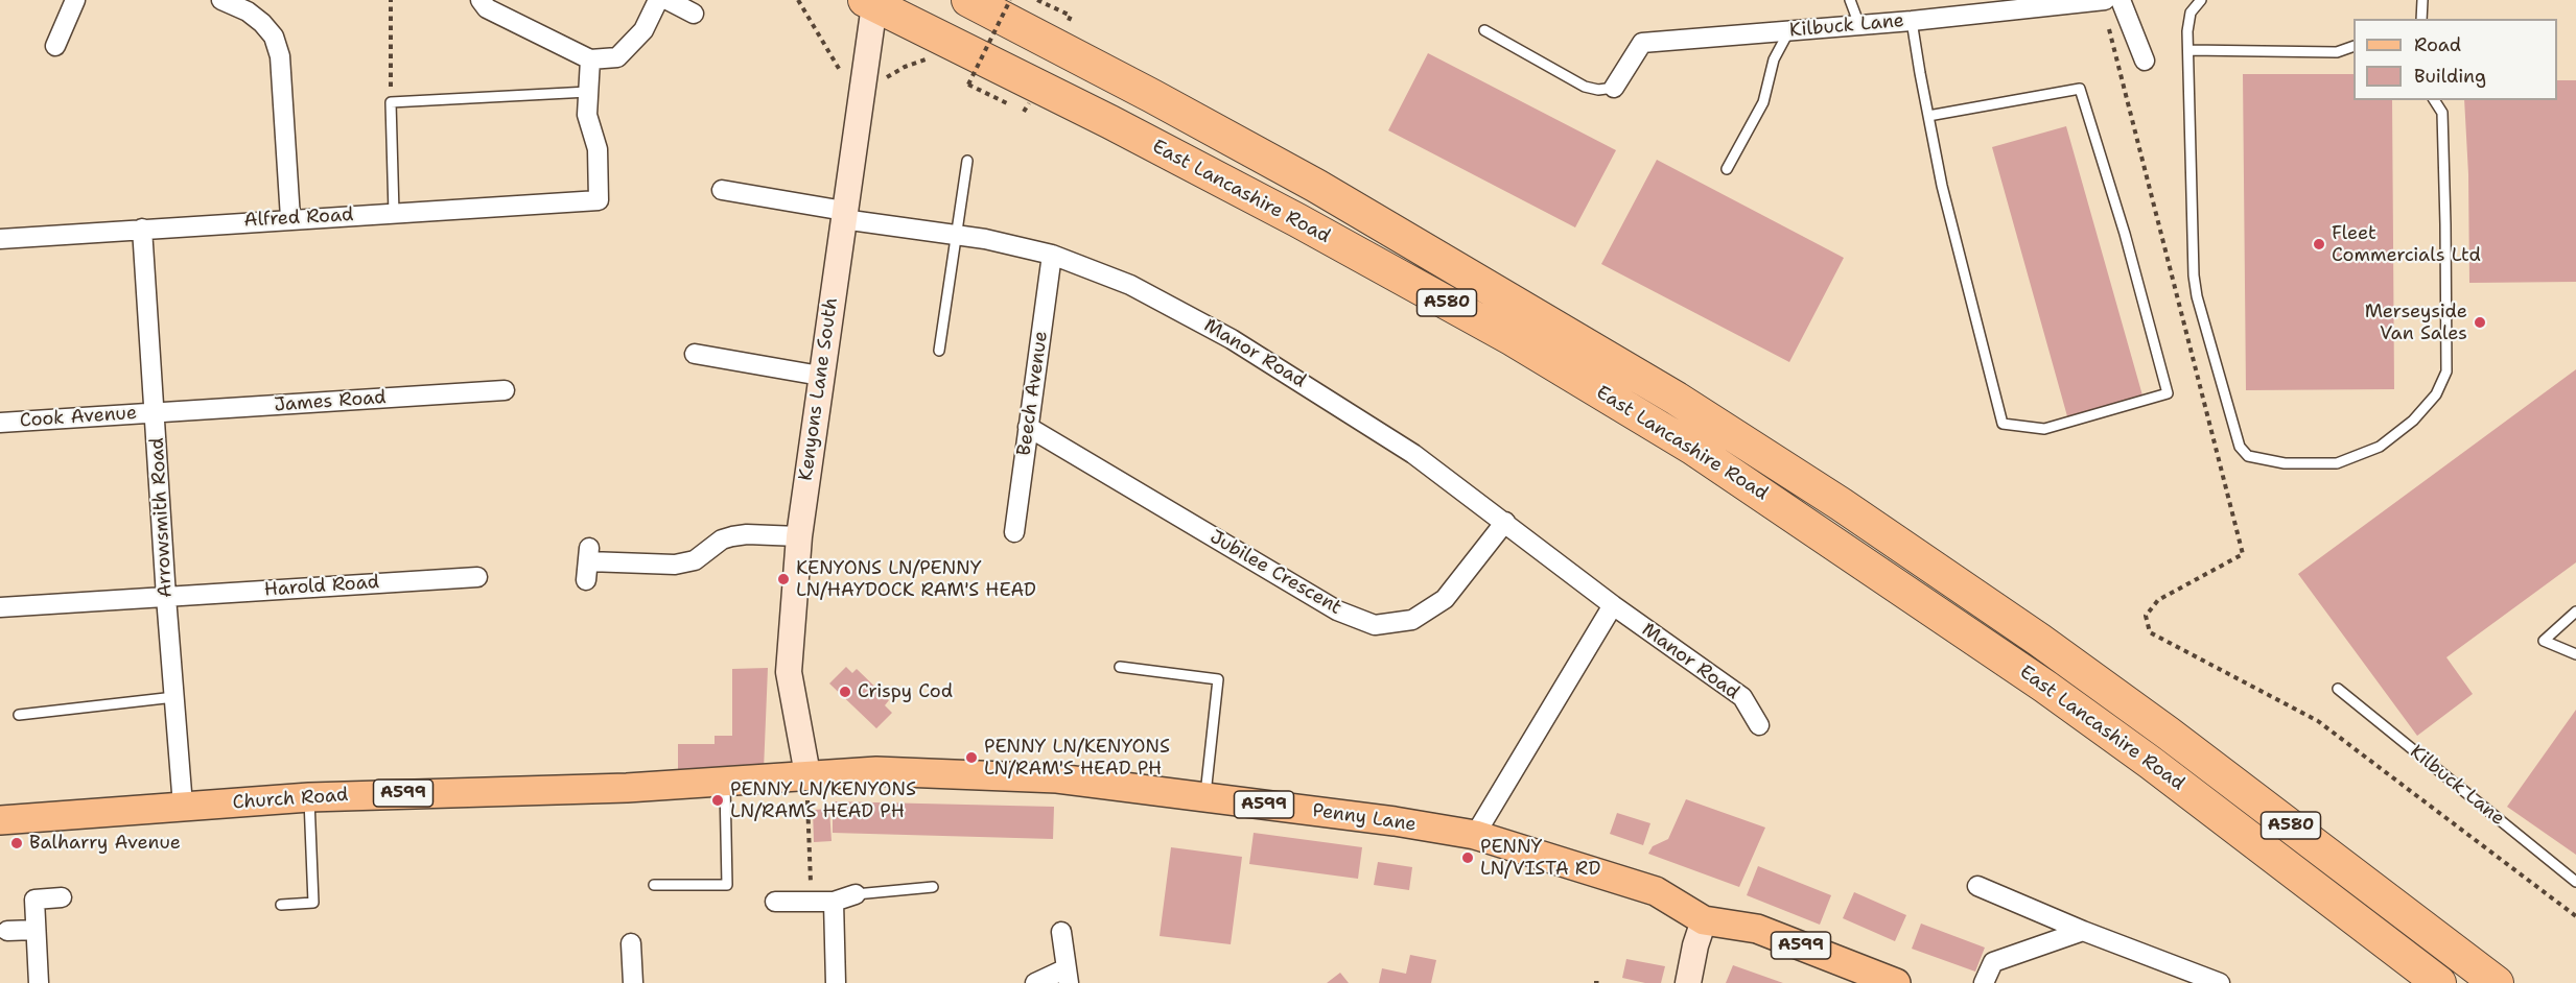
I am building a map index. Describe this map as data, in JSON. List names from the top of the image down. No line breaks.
{"streets":{"highway":["East Lancashire Road","A580"],"main road":["A599","Church Road","Penny Lane"],"street":["Kilbuck Lane","Alfred Road","Manor Road","Kenyons Lane South","Beech Avenue","James Road","Cook Avenue","Arrowsmith Road","Jubilee Crescent","Harold Road"]},"crossings":[["East Lancashire Road","Kenyons Lane South"],["Alfred Road","Arrowsmith Road"],["Manor Road","Kenyons Lane South"],["Manor Road","Beech Avenue"],["Manor Road","Jubilee Crescent"],["Kenyons Lane South","Church Road"],["Kenyons Lane South","Penny Lane"],["Beech Avenue","Jubilee Crescent"],["James Road","Cook Avenue"],["James Road","Arrowsmith Road"],["Cook Avenue","Arrowsmith Road"],["Arrowsmith Road","Harold Road"],["Arrowsmith Road","Church Road"],["Church Road","Penny Lane"]],"places":["Fleet Commercials Ltd","Merseyside Van Sales","KENYONS LN/PENNY LN/HAYDOCK RAM'S HEAD","Crispy Cod","PENNY LN/KENYONS LN/RAM'S HEAD PH","PENNY LN/KENYONS LN/RAMS HEAD PH","Balharry Avenue","PENNY LN/VISTA RD"],"legend":["Road","Building"]}
